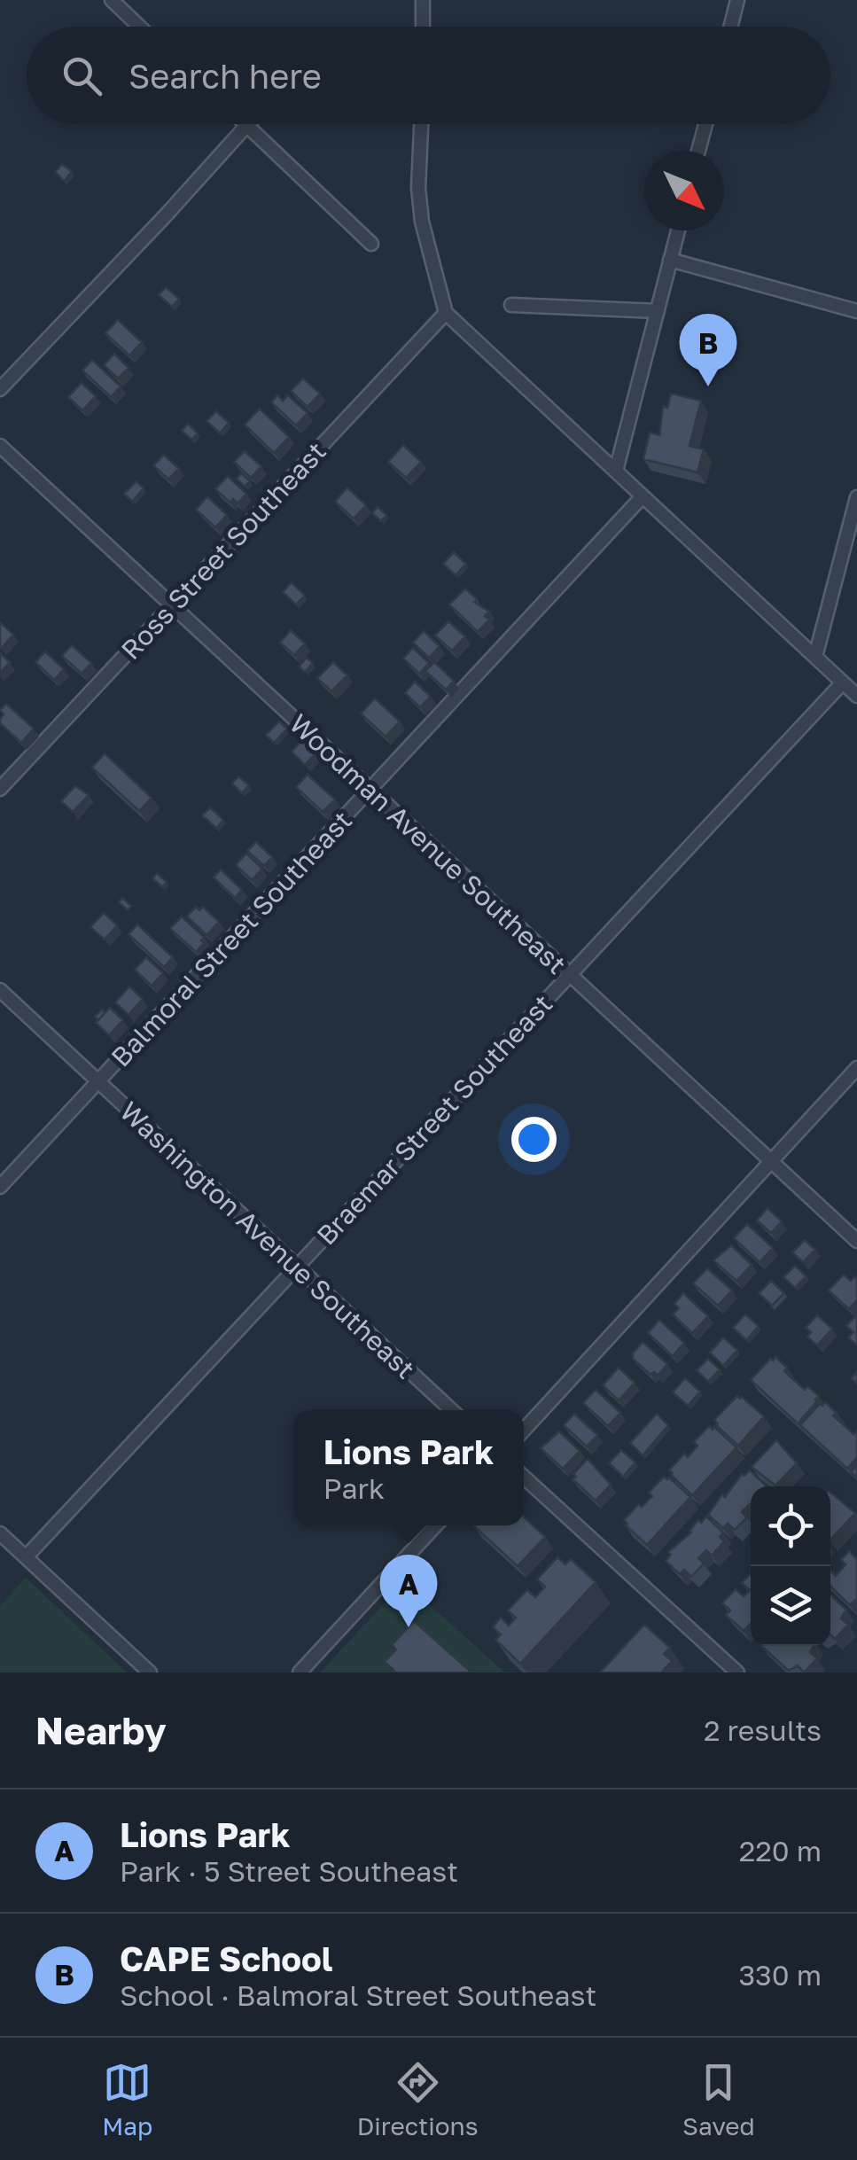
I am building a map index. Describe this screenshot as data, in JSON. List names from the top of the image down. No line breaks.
{"streets":{"street":["Ross Street Southeast","Woodman Avenue Southeast","Balmoral Street Southeast","Braemar Street Southeast","Washington Avenue Southeast"]},"crossings":[["Ross Street Southeast","Woodman Avenue Southeast"],["Woodman Avenue Southeast","Balmoral Street Southeast"],["Woodman Avenue Southeast","Braemar Street Southeast"],["Balmoral Street Southeast","Washington Avenue Southeast"],["Braemar Street Southeast","Washington Avenue Southeast"]],"north":"bottom right","page":{"search":"Search here","pins":["B","A"],"popup":["Lions Park","Park"],"heading":["Nearby","2 results"],"list":[{"mark":"A","name":"Lions Park","note":"Park · 5 Street Southeast","value":"220 m"},{"mark":"B","name":"CAPE School","note":"School · Balmoral Street Southeast","value":"330 m"}],"nav":["Map","Directions","Saved"]}}
